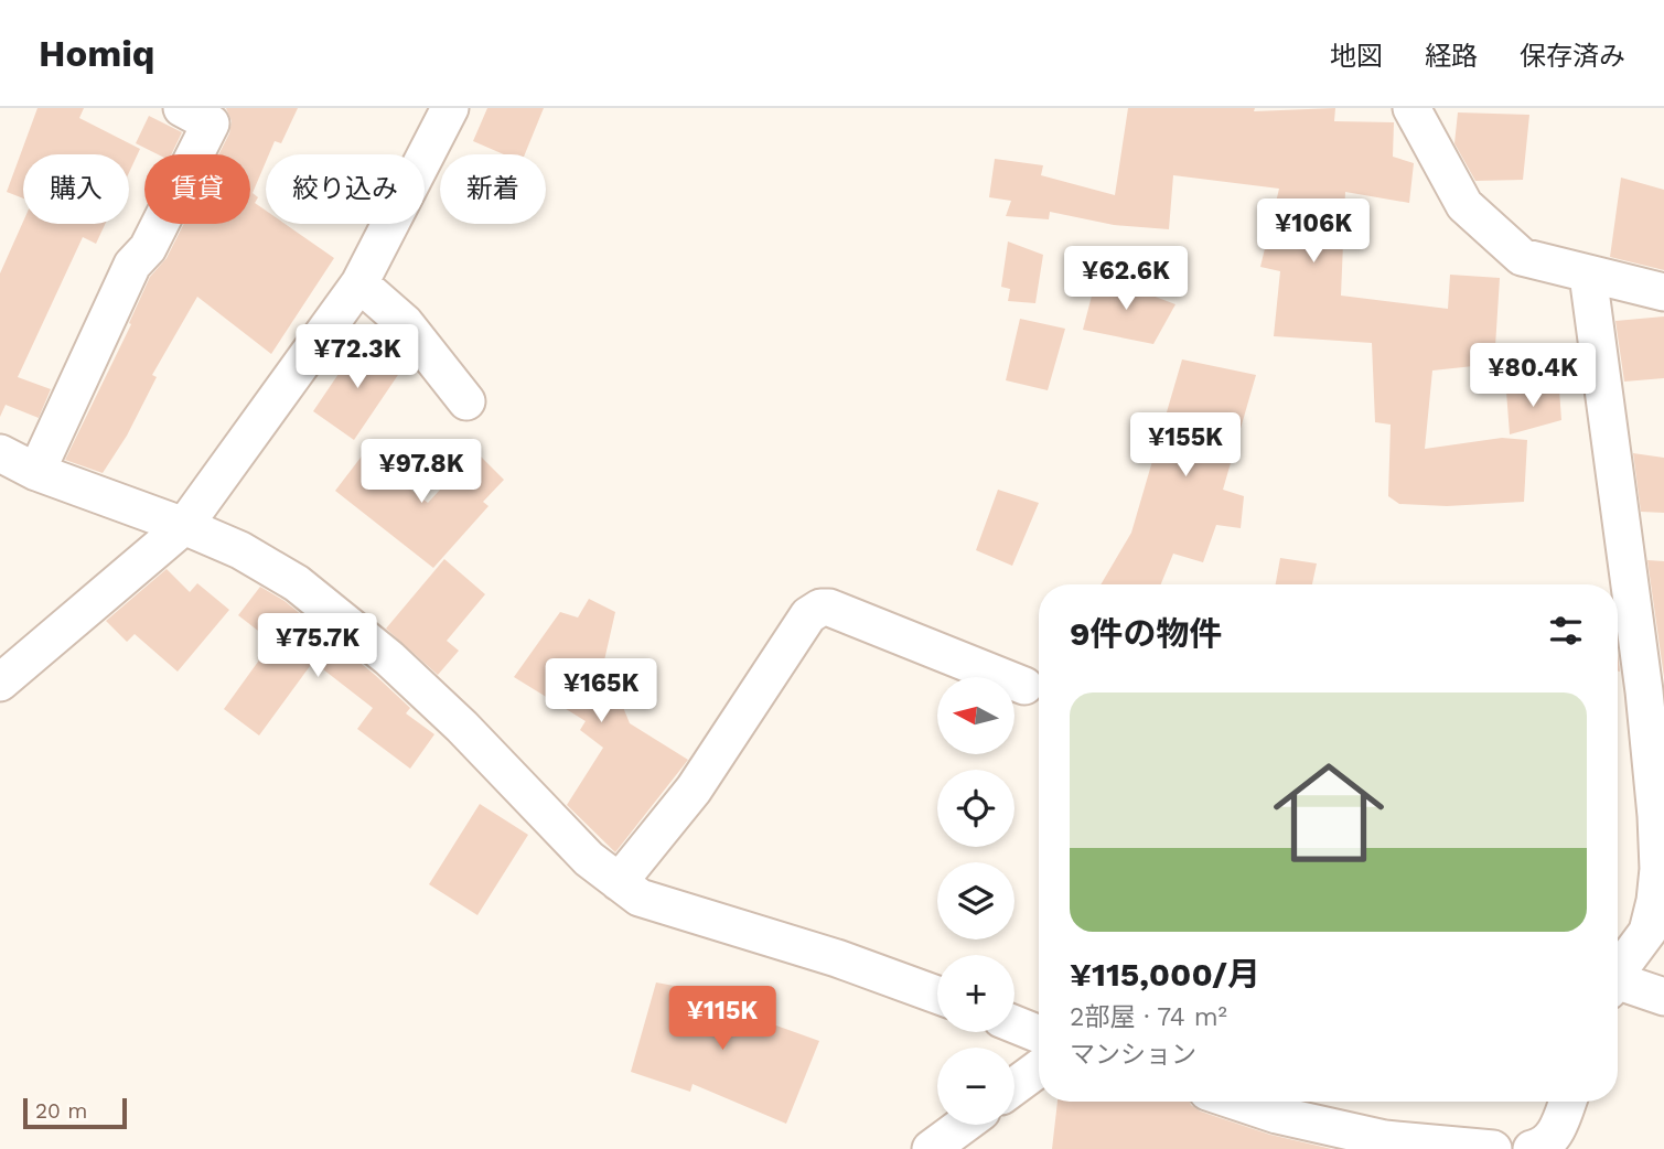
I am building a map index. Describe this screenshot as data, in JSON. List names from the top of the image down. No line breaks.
{"scale_bar":"20 m","north":"left","page":{"header":"Homiq","nav":["地図","経路","保存済み"],"chip":["購入","賃貸","絞り込み","新着"],"price":["¥106K","¥62.6K","¥72.3K","¥80.4K","¥155K","¥97.8K","¥75.7K","¥165K","¥115K"],"heading":"9件の物件","map_buttons":["+","−"],"list":[{"name":"¥115,000/月","note":"2部屋 · 74 m² · マンション"}],"scale":"20 m"}}
